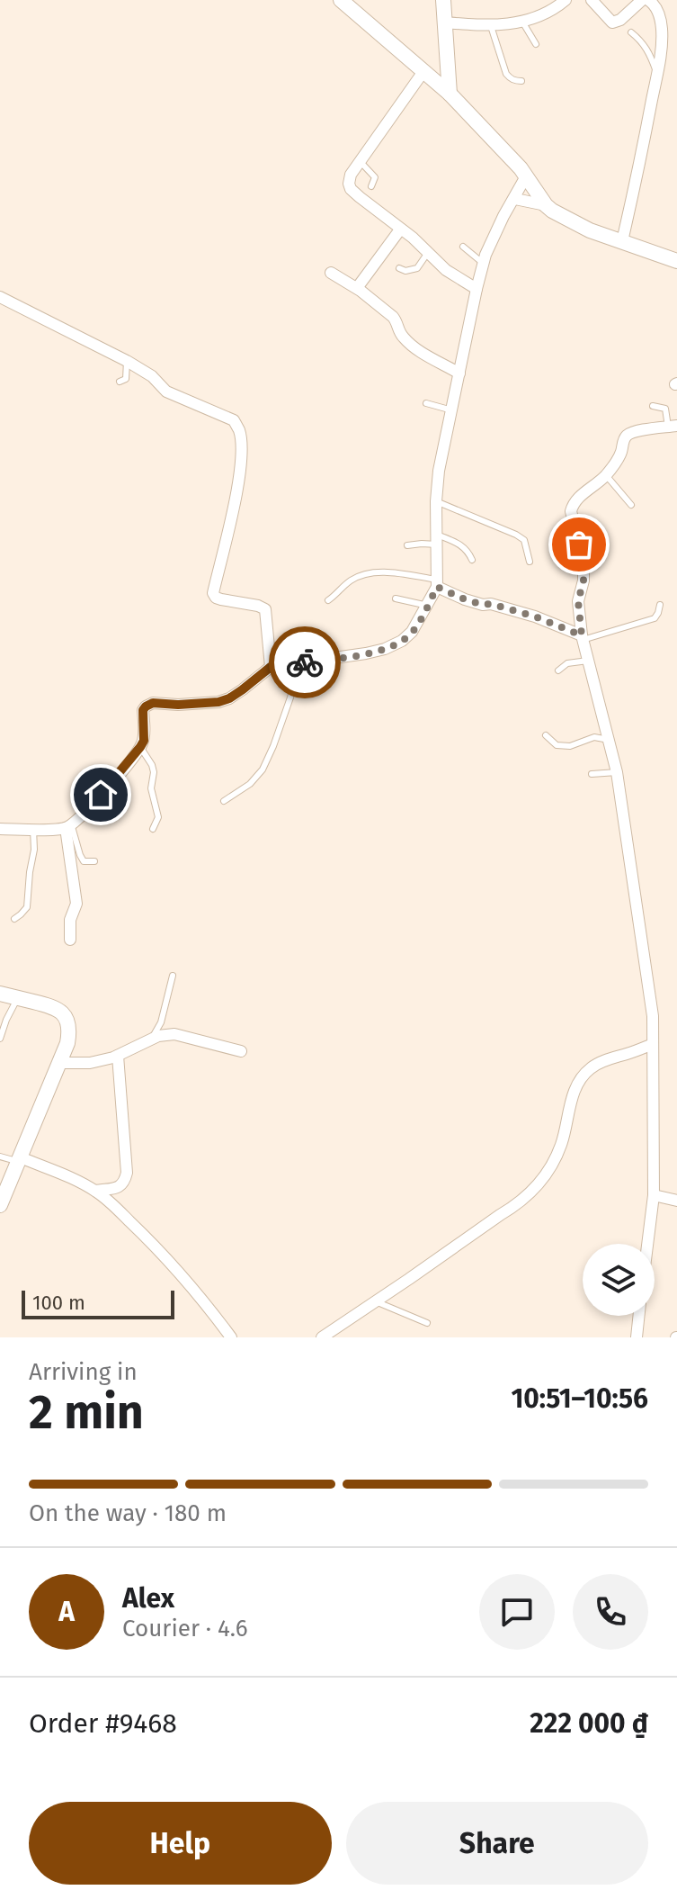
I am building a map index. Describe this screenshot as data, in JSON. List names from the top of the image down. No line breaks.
{"scale_bar":"100 m","page":{"scale":"100 m","heading":["2 min","Arriving in","10:51–10:56"],"panel":["Alex","Courier · 4.6","Order #9468","222 000 ₫"],"bar":"On the way · 180 m","round":"A","buttons":["Help","Share"]}}
